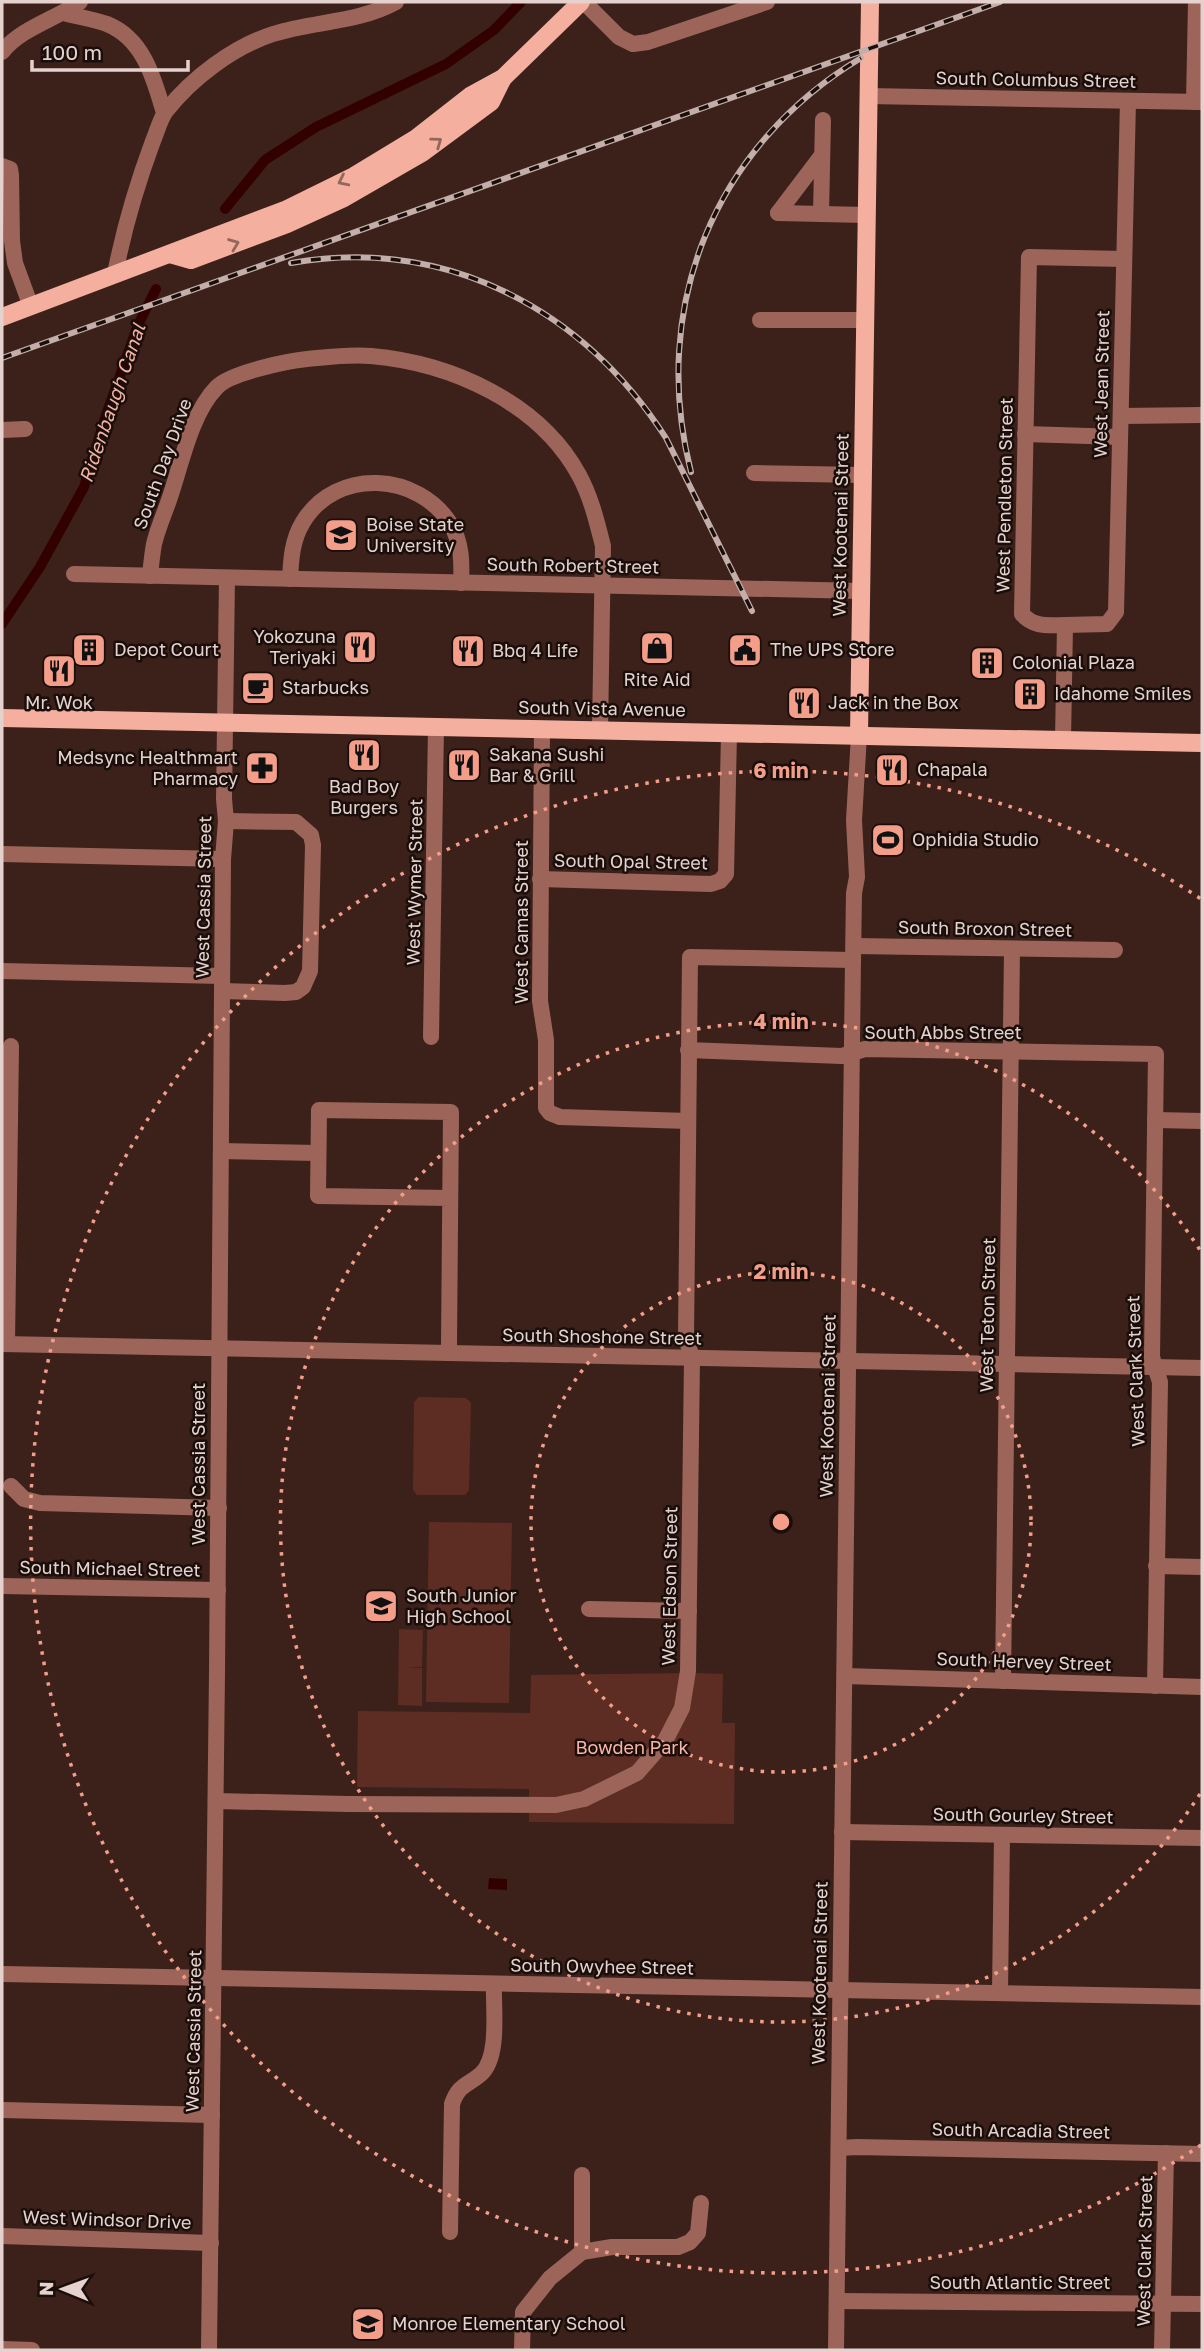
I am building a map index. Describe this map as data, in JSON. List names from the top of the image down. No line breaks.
{"streets":{"main road":["West Kootenai Street","South Vista Avenue"],"street":["South Columbus Street","West Jean Street","South Day Drive","West Pendleton Street","South Robert Street","South Opal Street","West Wymer Street","West Cassia Street","West Camas Street","South Broxon Street","South Abbs Street","West Teton Street","South Shoshone Street","West Clark Street","South Michael Street","West Edson Street","South Hervey Street","South Gourley Street","South Owyhee Street","South Arcadia Street","West Windsor Drive","South Atlantic Street"]},"crossings":[["South Columbus Street","West Jean Street"],["South Columbus Street","West Kootenai Street"],["West Jean Street","West Pendleton Street"],["South Day Drive","South Robert Street"],["South Day Drive","South Vista Avenue"],["West Kootenai Street","South Robert Street"],["West Kootenai Street","South Vista Avenue"],["West Kootenai Street","South Broxon Street"],["West Kootenai Street","South Abbs Street"],["West Kootenai Street","South Shoshone Street"],["West Kootenai Street","South Hervey Street"],["West Kootenai Street","South Gourley Street"],["West Kootenai Street","South Owyhee Street"],["West Kootenai Street","South Arcadia Street"],["West Kootenai Street","South Atlantic Street"],["South Robert Street","West Cassia Street"],["South Vista Avenue","South Opal Street"],["South Vista Avenue","West Wymer Street"],["South Vista Avenue","West Cassia Street"],["South Vista Avenue","West Camas Street"],["South Opal Street","West Camas Street"],["West Cassia Street","South Shoshone Street"],["West Cassia Street","South Michael Street"],["West Cassia Street","West Edson Street"],["West Cassia Street","South Owyhee Street"],["West Cassia Street","West Windsor Drive"],["West Camas Street","West Edson Street"],["South Broxon Street","West Teton Street"],["South Broxon Street","West Edson Street"],["South Abbs Street","West Teton Street"],["South Abbs Street","West Clark Street"],["South Abbs Street","West Edson Street"],["West Teton Street","South Shoshone Street"],["West Teton Street","South Hervey Street"],["South Shoshone Street","West Clark Street"],["South Shoshone Street","West Edson Street"],["West Clark Street","South Hervey Street"],["West Clark Street","South Arcadia Street"],["West Clark Street","South Atlantic Street"]],"water":["Ridenbaugh Canal"],"parks":["Bowden Park"],"places":{"school or university":["Boise State University","South Junior High School","Monroe Elementary School"],"restaurant":["Yokozuna Teriyaki","Bbq 4 Life","Mr. Wok","Jack in the Box","Bad Boy Burgers","Sakana Sushi Bar & Grill","Chapala"],"shop":["Rite Aid"],"building":["Depot Court","Colonial Plaza","Idahome Smiles"],"public building":["The UPS Store"],"cafe":["Starbucks"],"pharmacy":["Medsync Healthmart Pharmacy"],"sports":["Ophidia Studio"]},"scale_bar":"100 m","north":"left","rings":["6 min","4 min","2 min"]}
